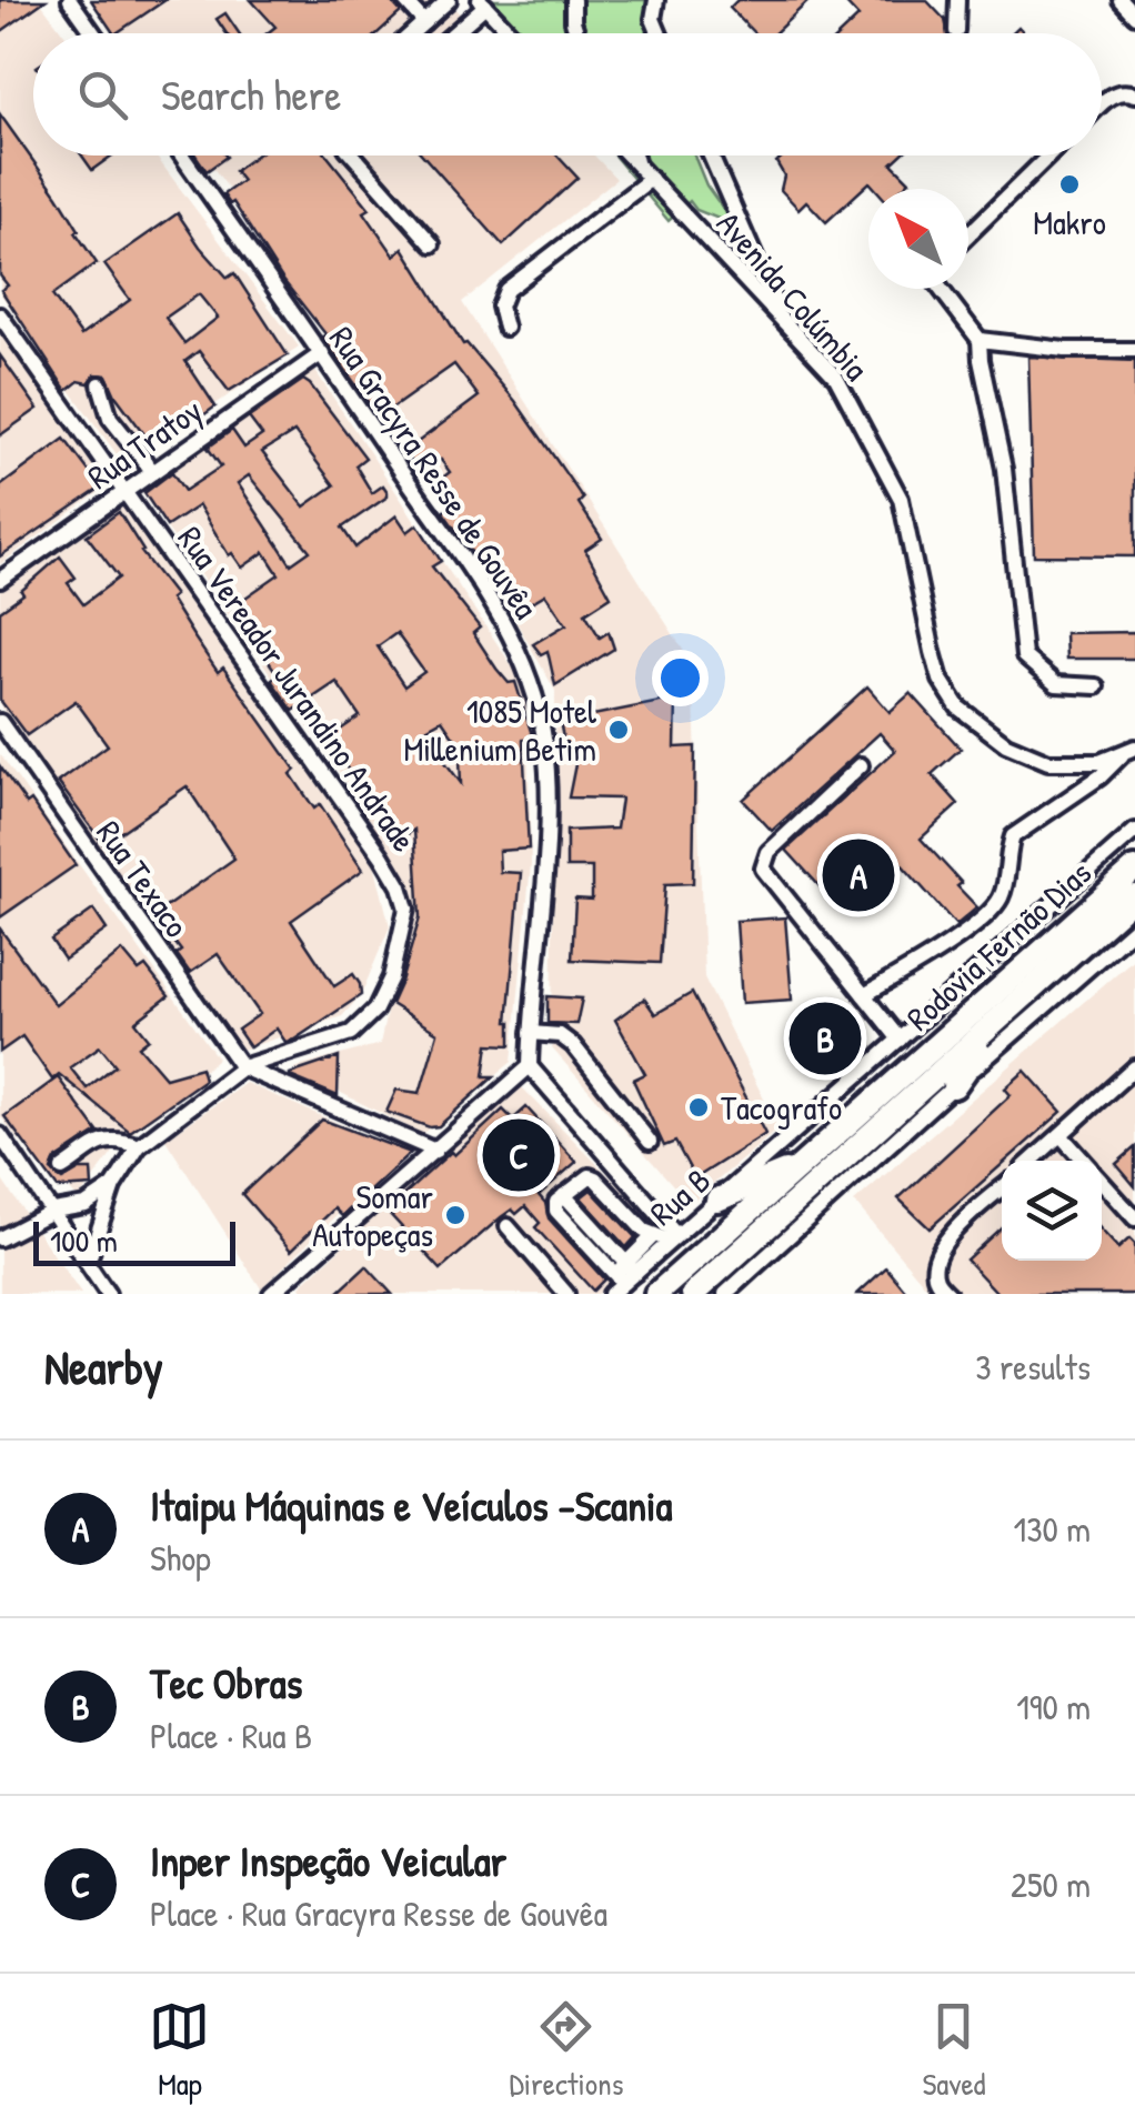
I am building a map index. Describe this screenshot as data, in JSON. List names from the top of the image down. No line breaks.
{"streets":{"highway":["Rodovia Fernão Dias"],"street":["Avenida Colúmbia","Rua Tratoy","Rua Gracyra Resse de Gouvêa","Rua Vereador Jurandino Andrade","Rua Texaco","Rua B"]},"crossings":[["Rua Tratoy","Rua Gracyra Resse de Gouvêa"],["Rua Tratoy","Rua Vereador Jurandino Andrade"],["Rua Vereador Jurandino Andrade","Rua Texaco"]],"places":["Makro","1085 Motel Millenium Betim","Tacografo","Somar Autopeças"],"scale_bar":"100 m","north":"top left","page":{"search":"Search here","pins":["A","B","C"],"scale":"100 m","heading":["Nearby","3 results"],"list":[{"mark":"A","name":"Itaipu Máquinas e Veículos -Scania","note":"Shop","value":"130 m"},{"mark":"B","name":"Tec Obras","note":"Place · Rua B","value":"190 m"},{"mark":"C","name":"Inper Inspeção Veicular","note":"Place · Rua Gracyra Resse de Gouvêa","value":"250 m"}],"nav":["Map","Directions","Saved"]}}
